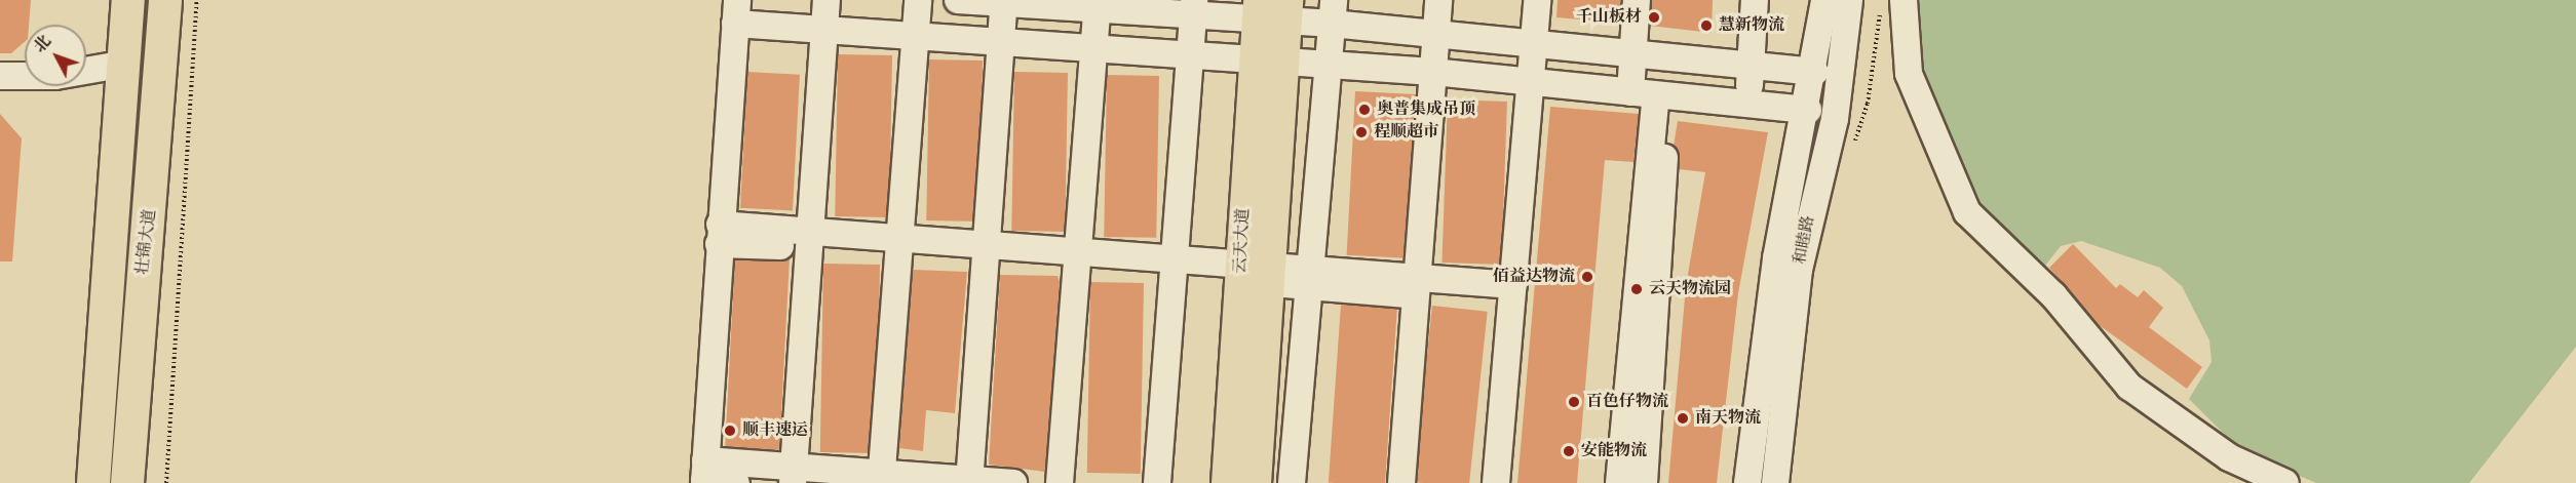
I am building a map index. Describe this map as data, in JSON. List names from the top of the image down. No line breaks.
{"streets":{"main road":["云天大道","壮锦大道"],"street":["和睦路"]},"places":["千山板材","慧新物流","奥普集成吊顶","程顺超市","佰益达物流","云天物流园","百色仔物流","南天物流","顺丰速运","安能物流"],"north":"top left"}
